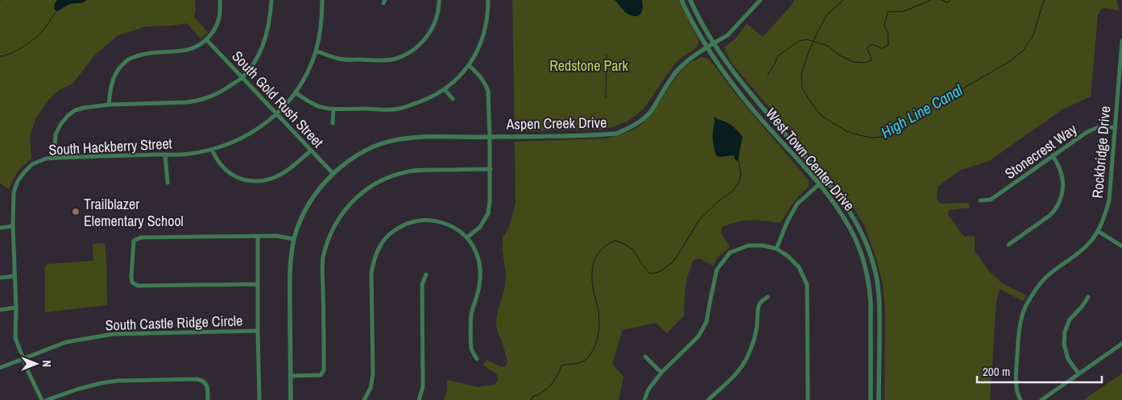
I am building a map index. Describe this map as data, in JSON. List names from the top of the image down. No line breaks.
{"streets":{"street":["South Gold Rush Street","Aspen Creek Drive","South Hackberry Street","Stonecrest Way","Rockbridge Drive","West Town Center Drive","South Castle Ridge Circle"]},"crossings":[["South Gold Rush Street","Aspen Creek Drive"],["South Gold Rush Street","South Hackberry Street"],["Aspen Creek Drive","West Town Center Drive"],["South Hackberry Street","South Castle Ridge Circle"],["Stonecrest Way","Rockbridge Drive"]],"water":["High Line Canal"],"parks":["Redstone Park"],"places":["Trailblazer Elementary School"],"scale_bar":"200 m","north":"right"}
